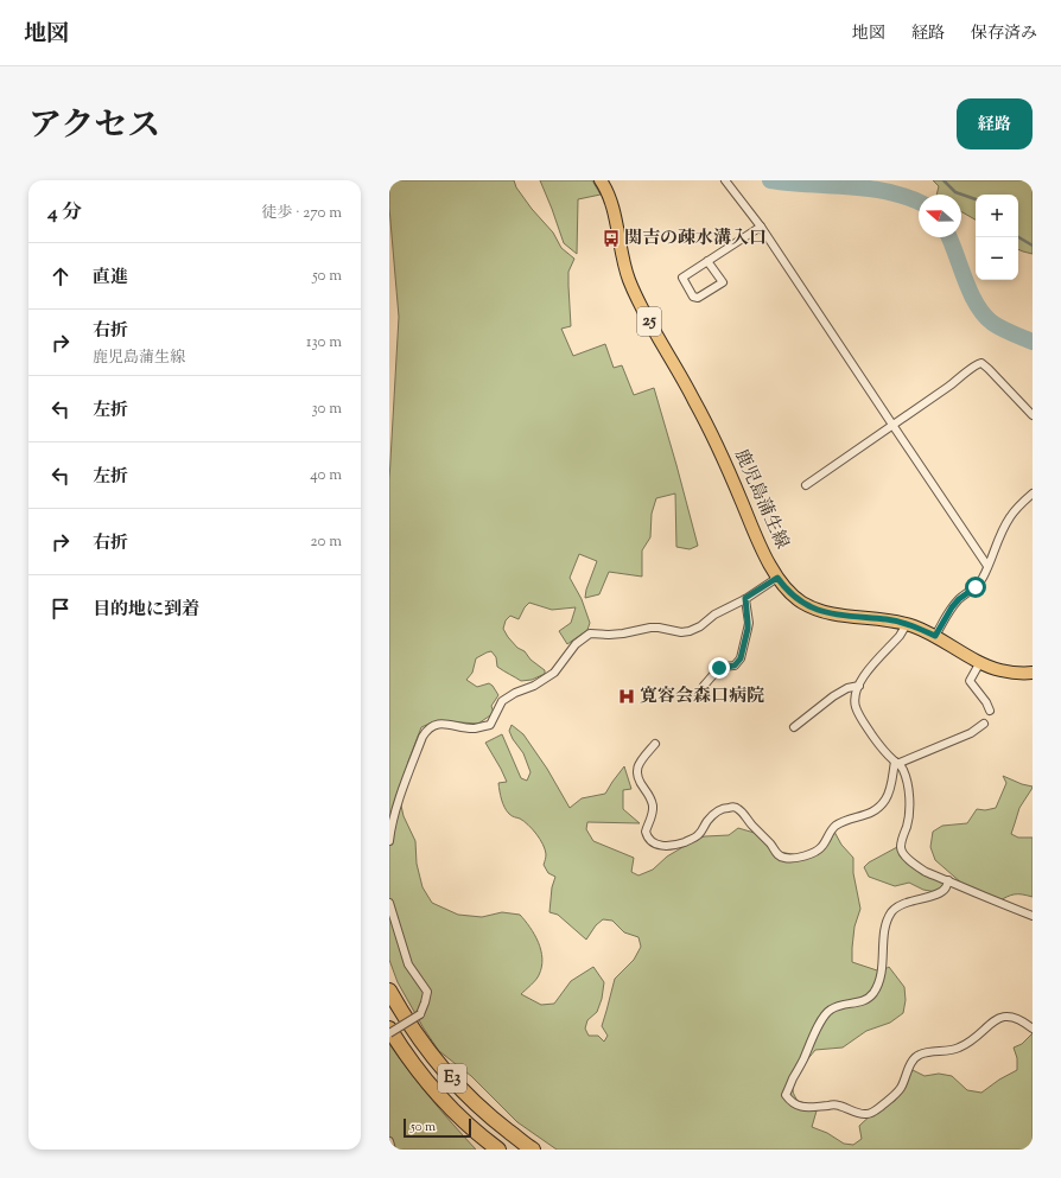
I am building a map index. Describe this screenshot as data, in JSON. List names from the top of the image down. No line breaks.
{"streets":{"highway":["E3"],"main road":["25","鹿児島蒲生線"]},"places":{"bus stop":["関吉の疎水溝入口"],"hospital":["寛容会森口病院"]},"scale_bar":"50 m","north":"left","page":{"header":"地図","nav":["地図","経路","保存済み"],"title":"アクセス","buttons":"経路","heading":["4 分","徒歩 · 270 m"],"map_buttons":["+","−"],"list":[["直進","50 m"],["右折","鹿児島蒲生線","130 m"],["左折","30 m"],["左折","40 m"],["右折","20 m"],"目的地に到着"],"scale":"50 m"}}
